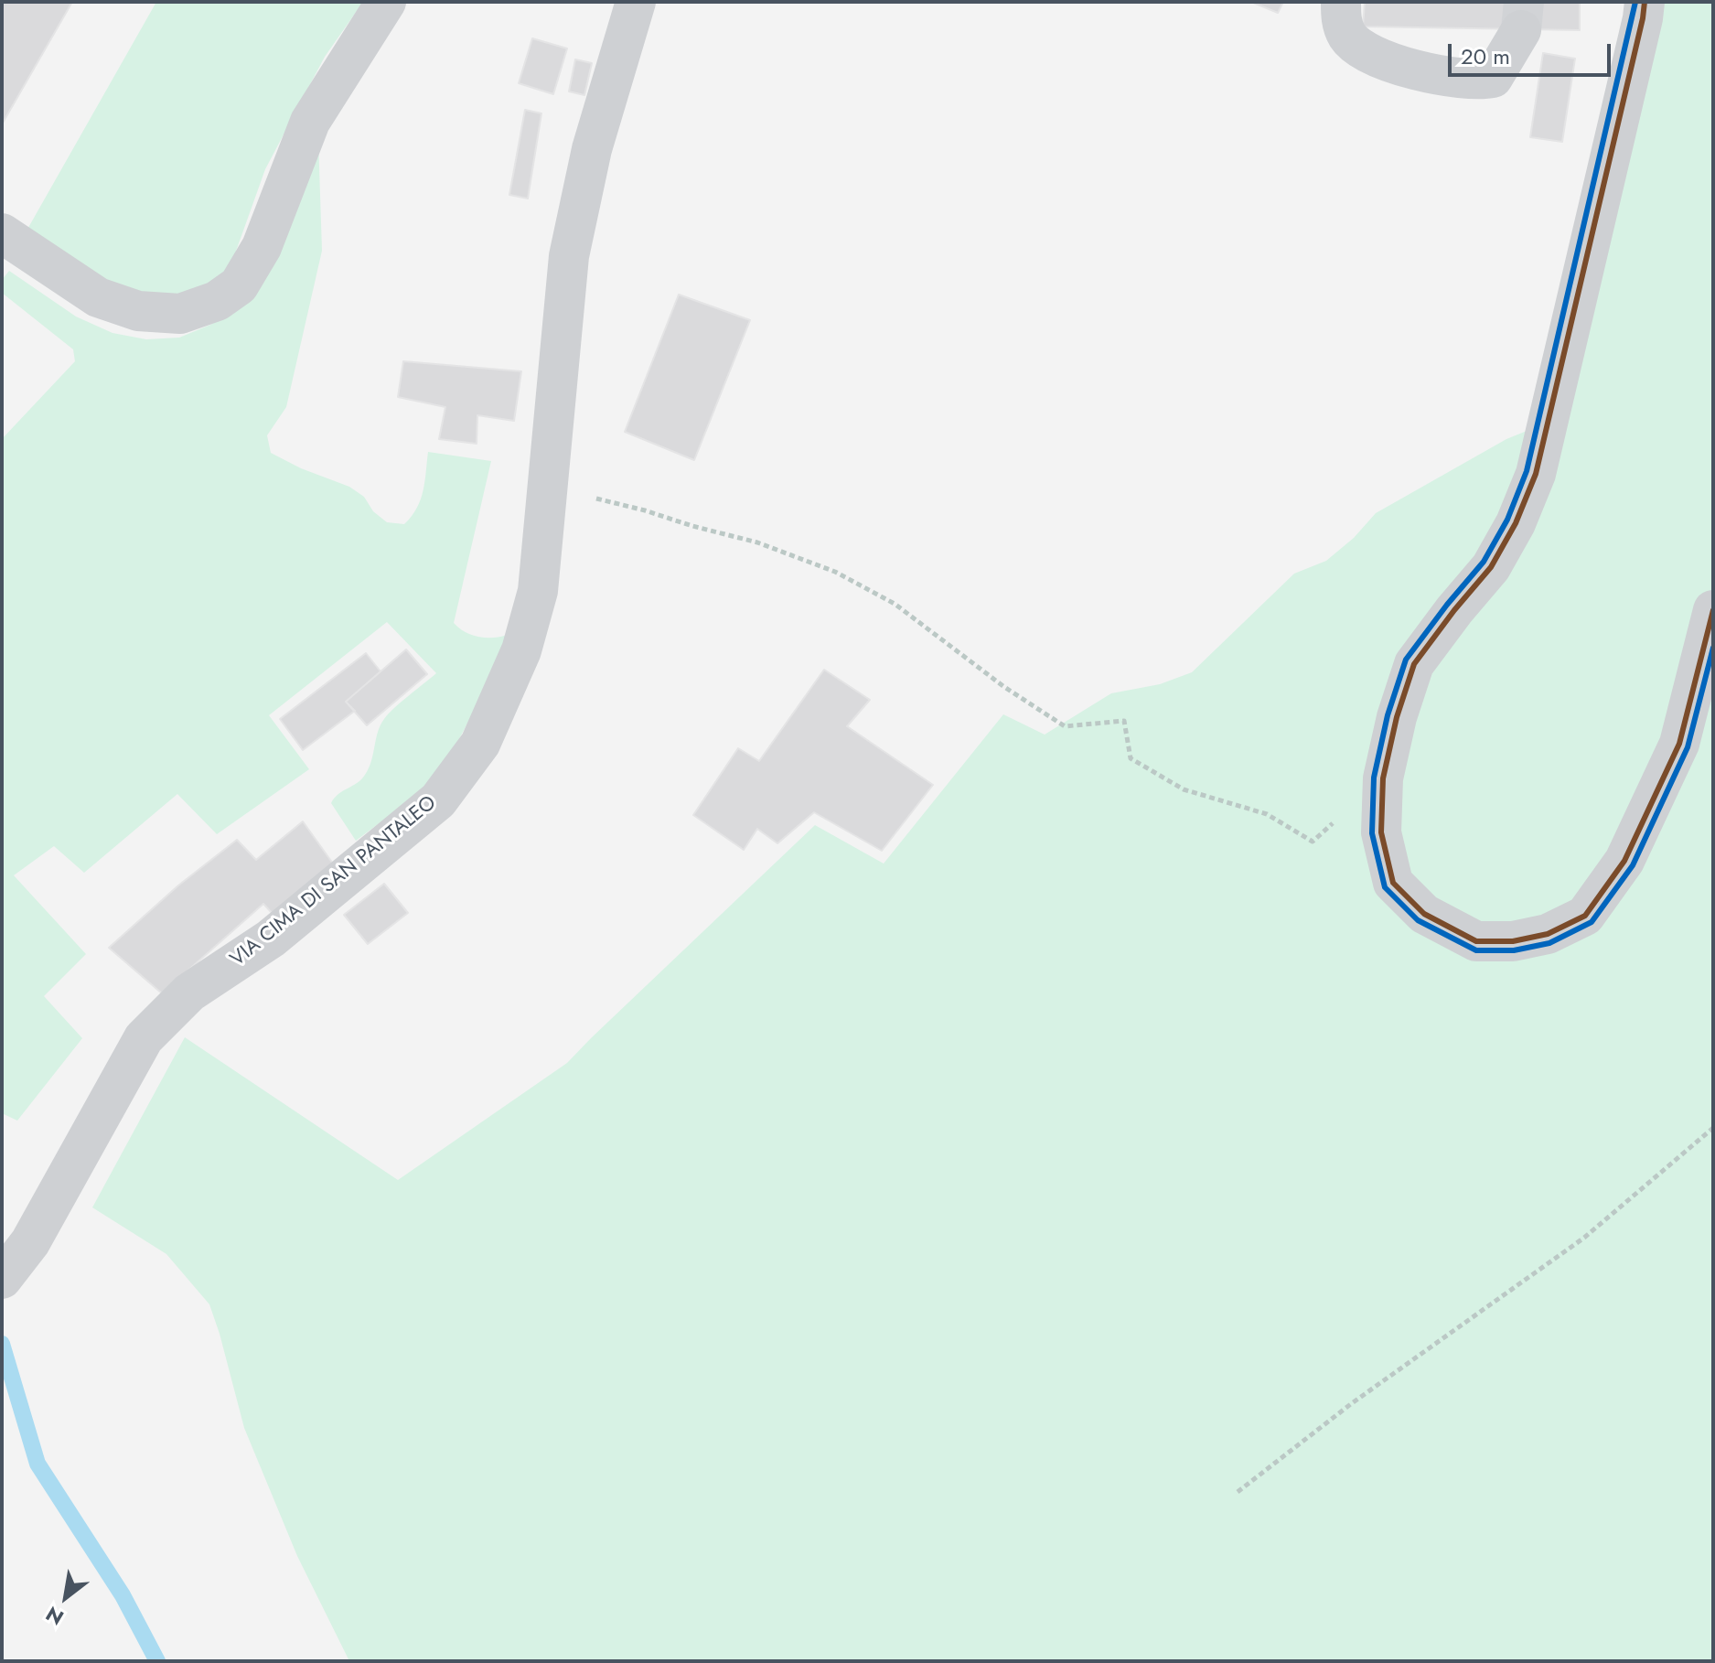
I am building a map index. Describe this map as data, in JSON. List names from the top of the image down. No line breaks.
{"streets":{"street":["VIA CIMA DI SAN PANTALEO"]},"scale_bar":"20 m","north":"bottom left"}
